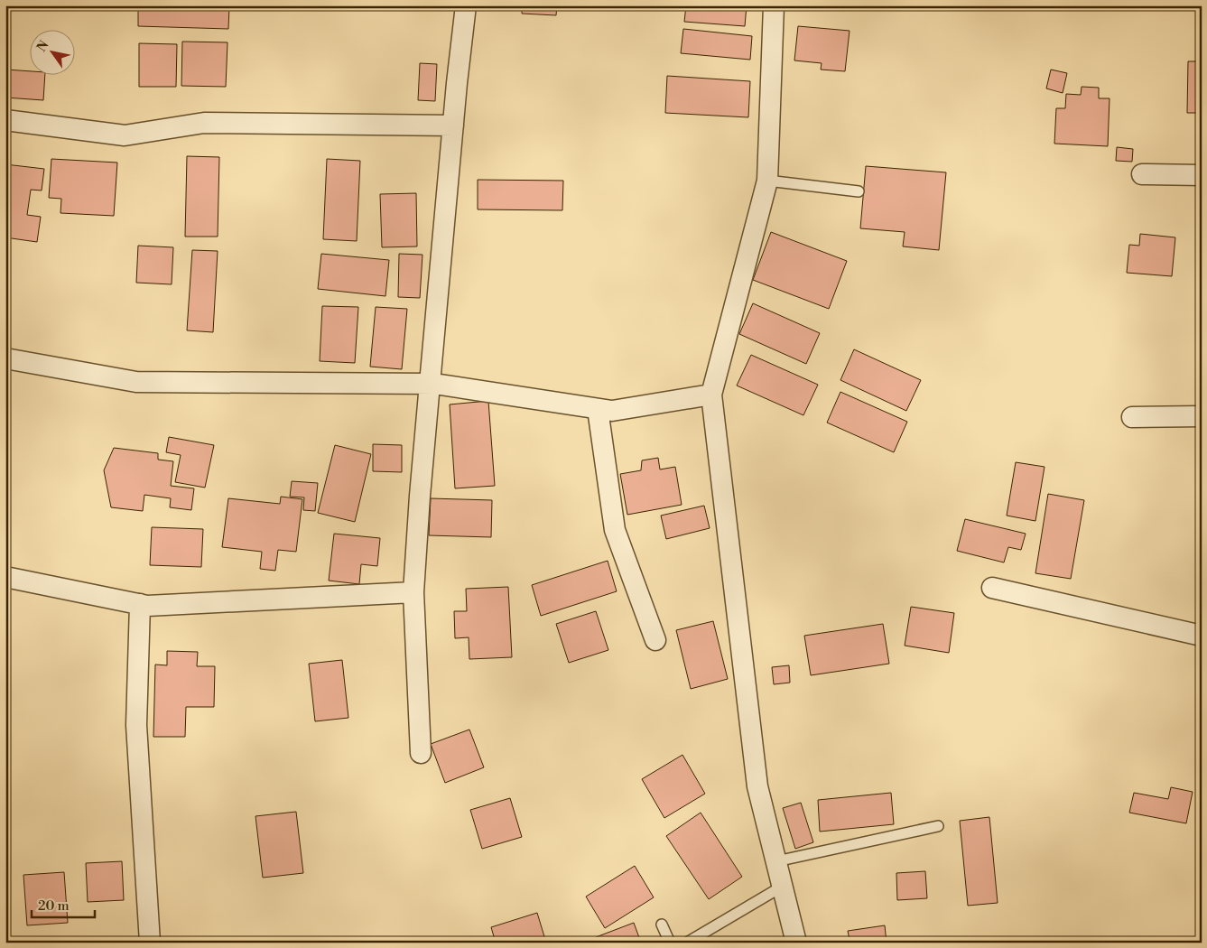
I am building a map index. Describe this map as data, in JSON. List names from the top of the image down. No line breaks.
{"scale_bar":"20 m","north":"top left"}
